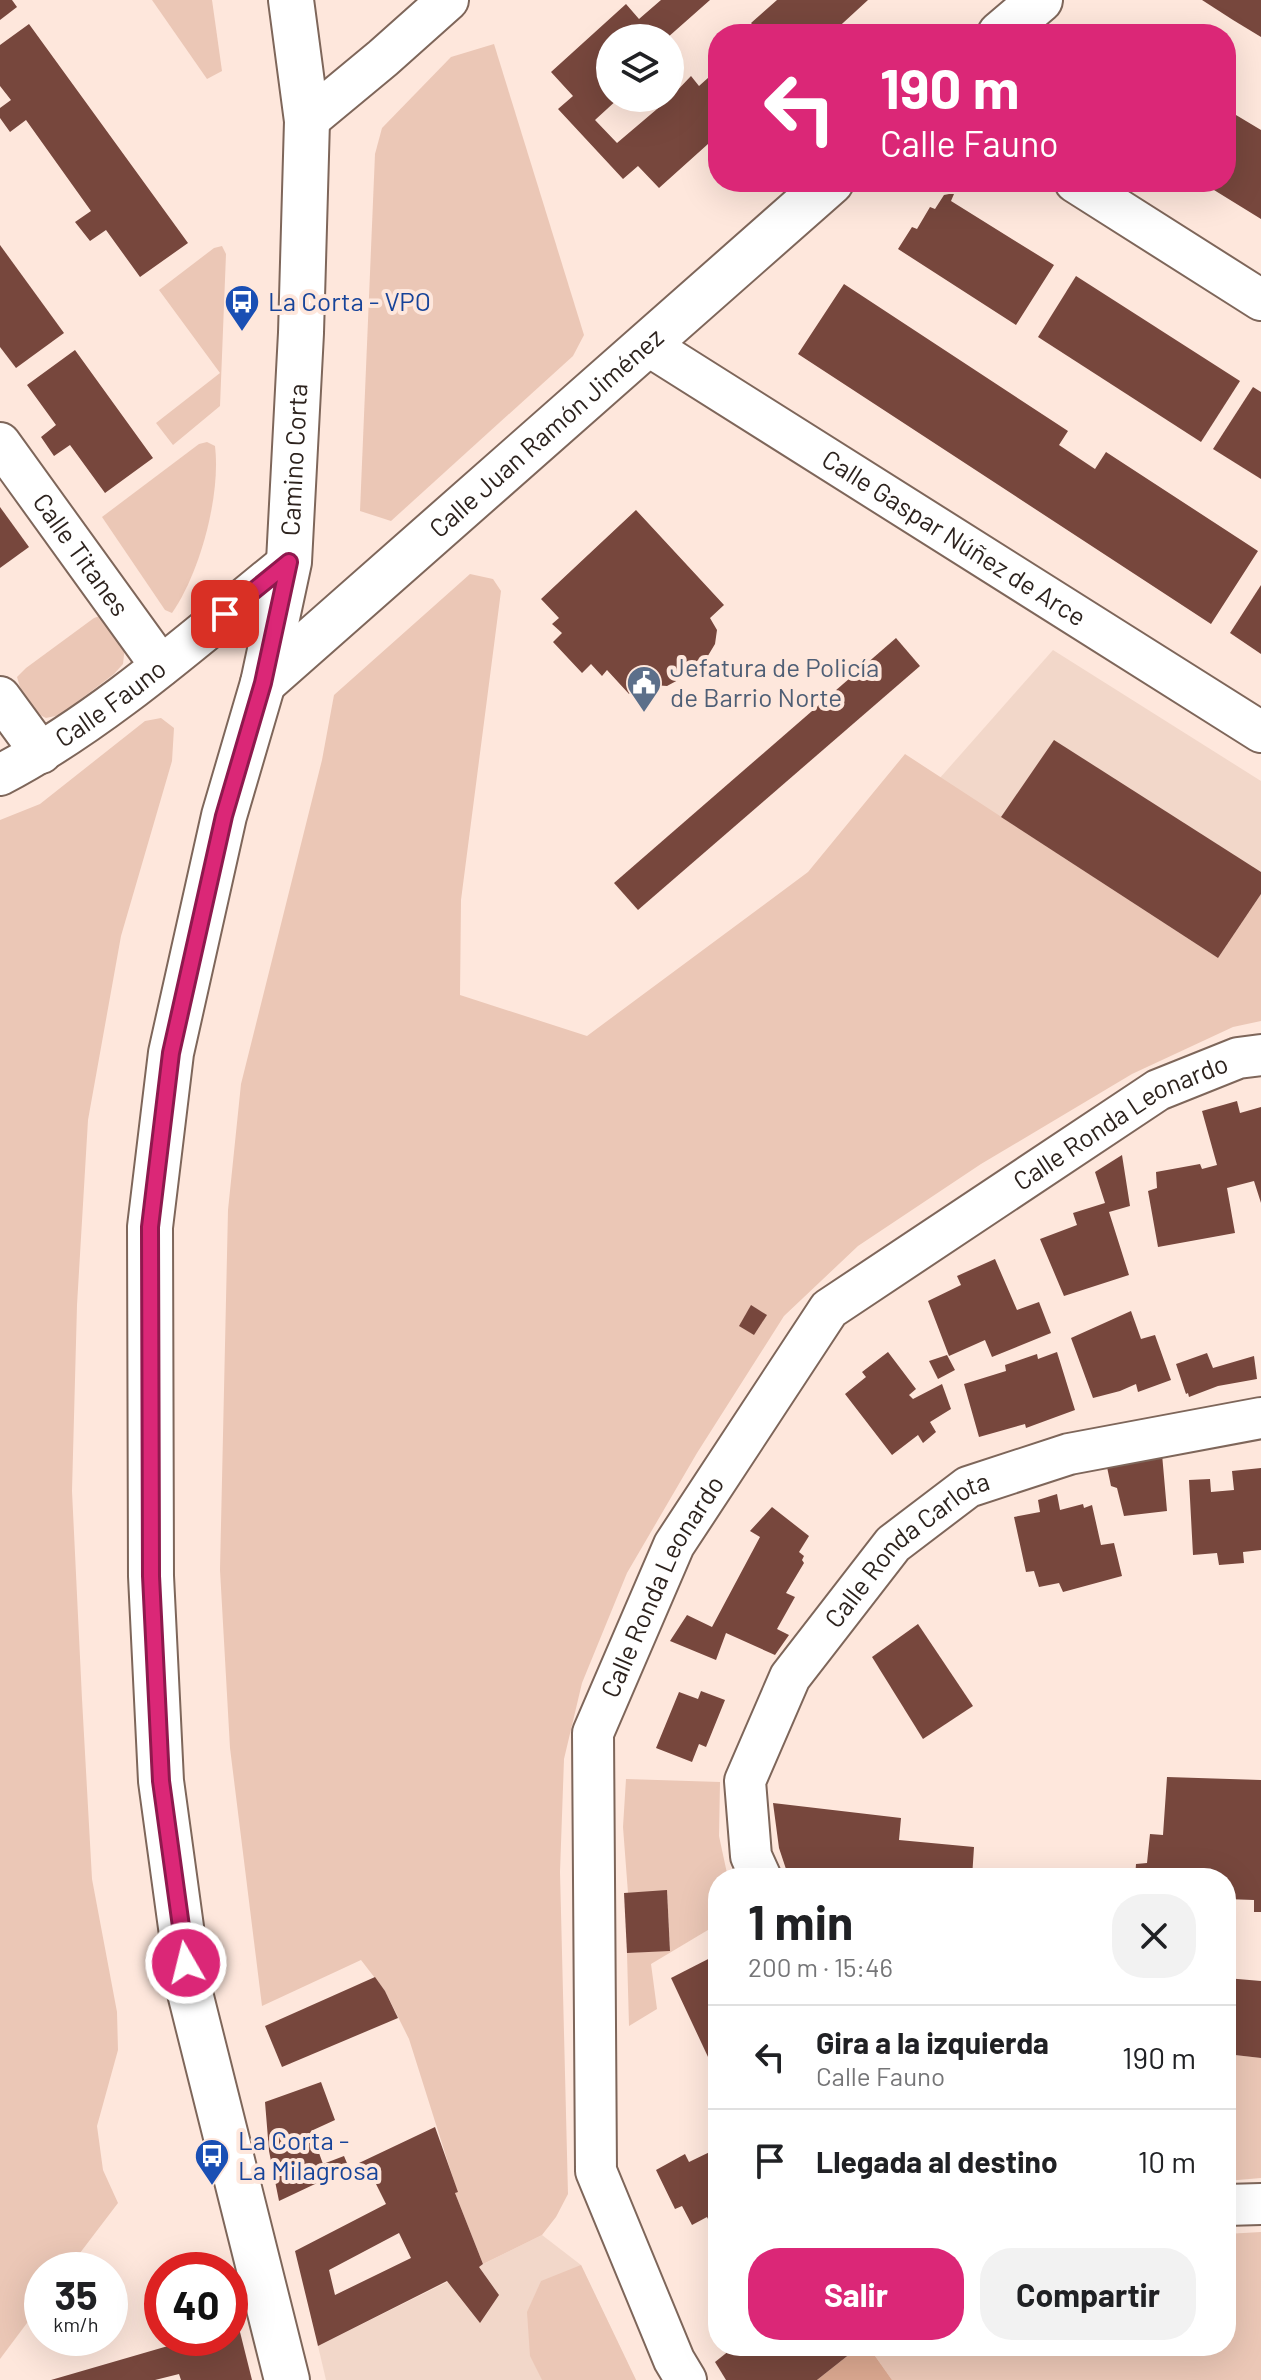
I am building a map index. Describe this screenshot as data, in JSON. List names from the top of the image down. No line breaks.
{"streets":{"street":["Calle Juan Ramón Jiménez","Camino Corta","Calle Gaspar Núñez de Arce","Calle Titanes","Calle Fauno","Calle Ronda Leonardo","Calle Ronda Carlota"]},"crossings":[["Calle Juan Ramón Jiménez","Camino Corta"],["Calle Juan Ramón Jiménez","Calle Gaspar Núñez de Arce"],["Camino Corta","Calle Fauno"],["Calle Titanes","Calle Fauno"]],"places":{"bus stop":["La Corta - VPO","La Corta - La Milagrosa"],"public building":["Jefatura de Policía de Barrio Norte"]},"page":{"turn":["190 m","Calle Fauno"],"heading":["1 min","200 m · 15:46"],"list":[{"name":"Gira a la izquierda","note":"Calle Fauno","value":"190 m"},{"name":"Llegada al destino","value":"10 m"}],"buttons":["Salir","Compartir"],"speed":"35 km/h","limit":"40"}}
